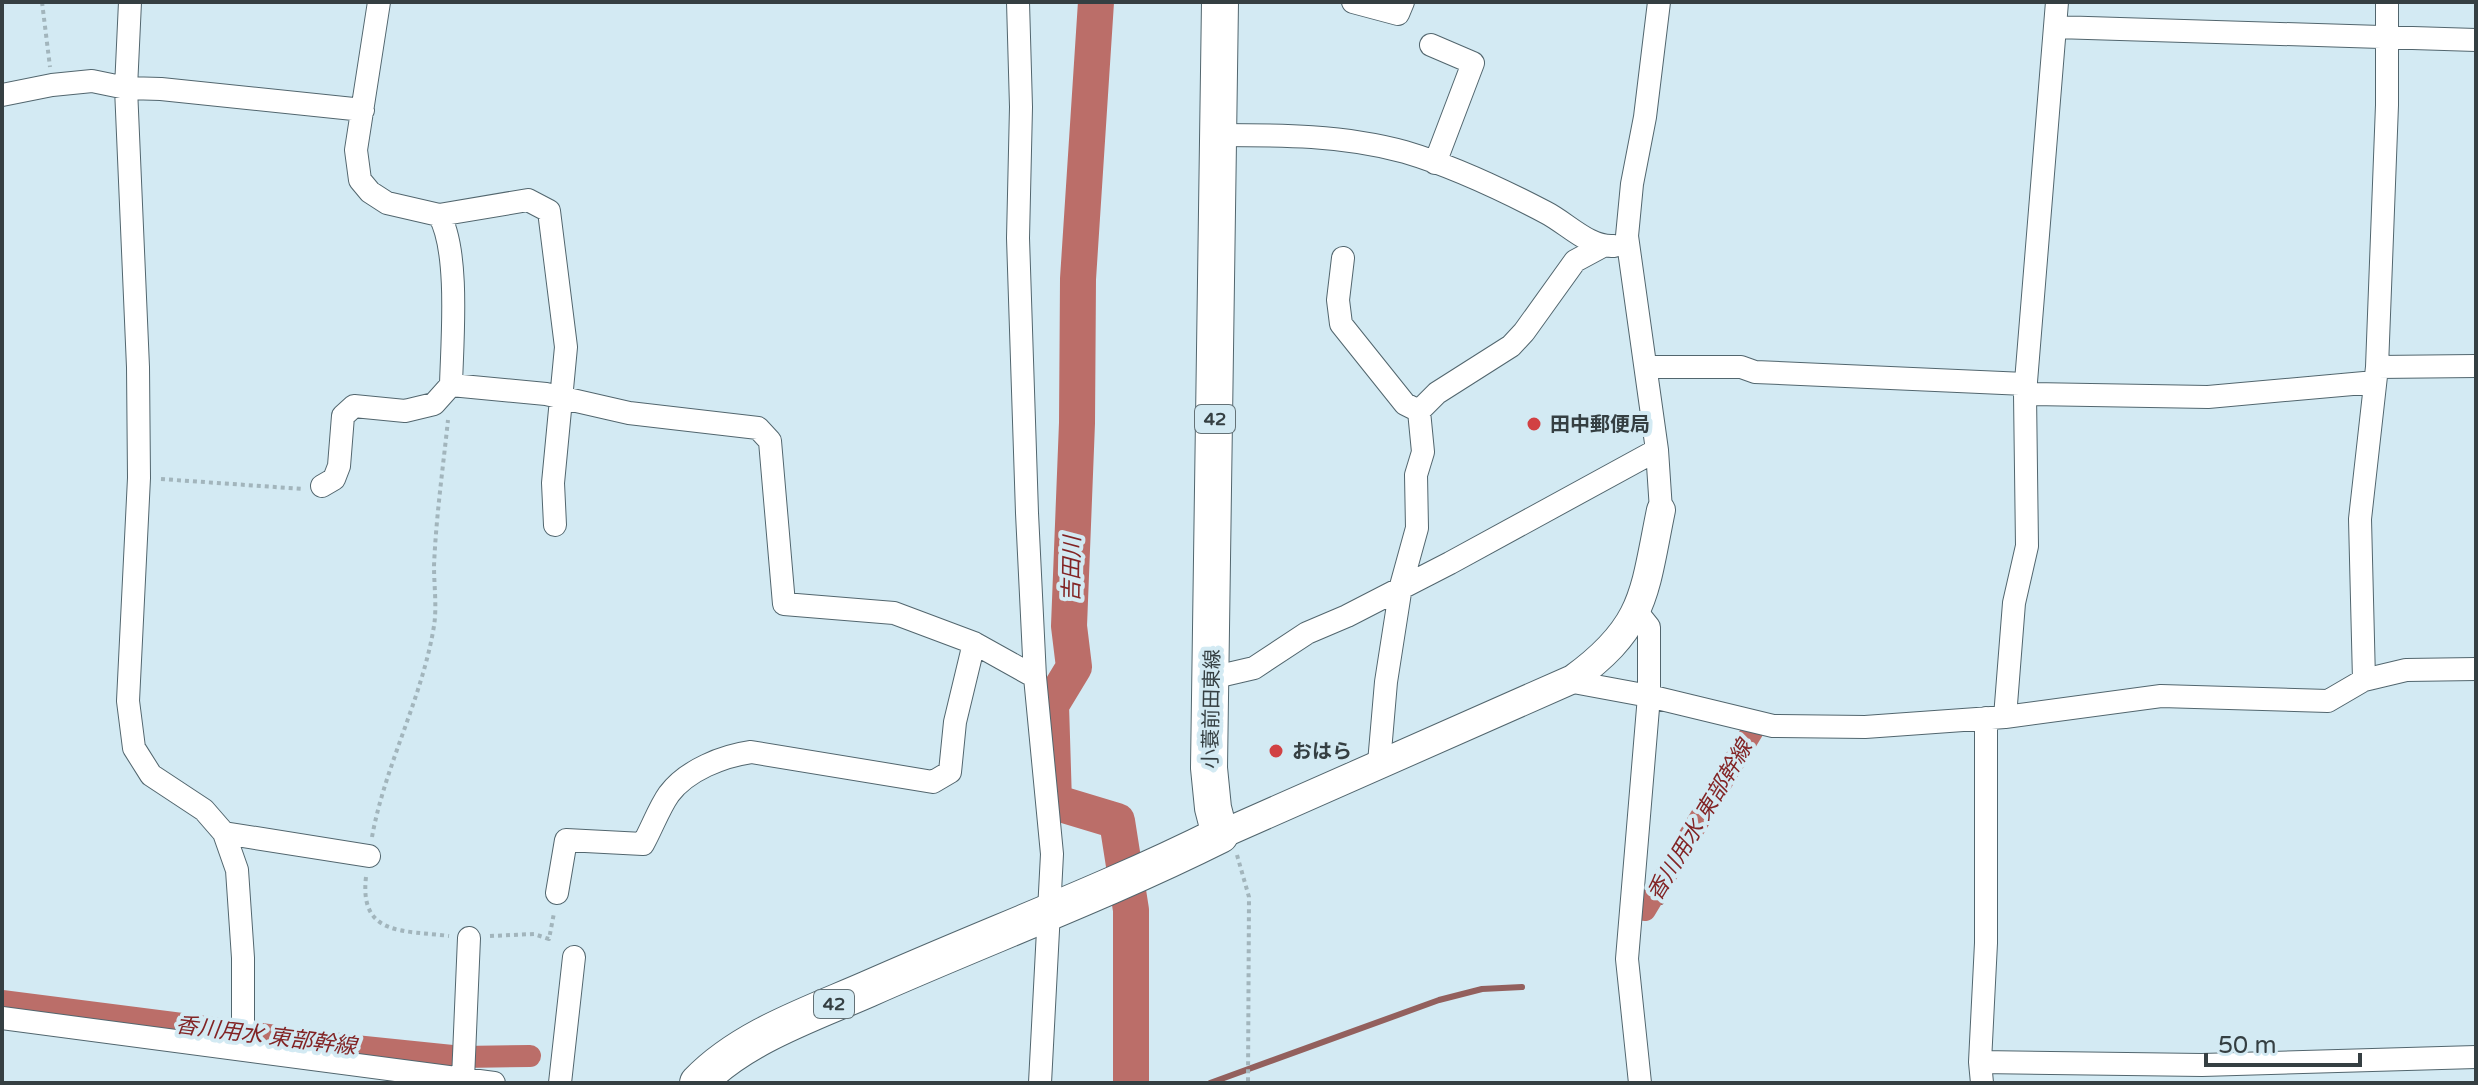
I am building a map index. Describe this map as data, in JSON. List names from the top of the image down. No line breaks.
{"streets":{"main road":["42","小蓑前田東線"]},"crossings":[["42","小蓑前田東線"]],"water":["吉田川","香川用水 東部幹線"],"places":["田中郵便局","おはら"],"scale_bar":"50 m"}
